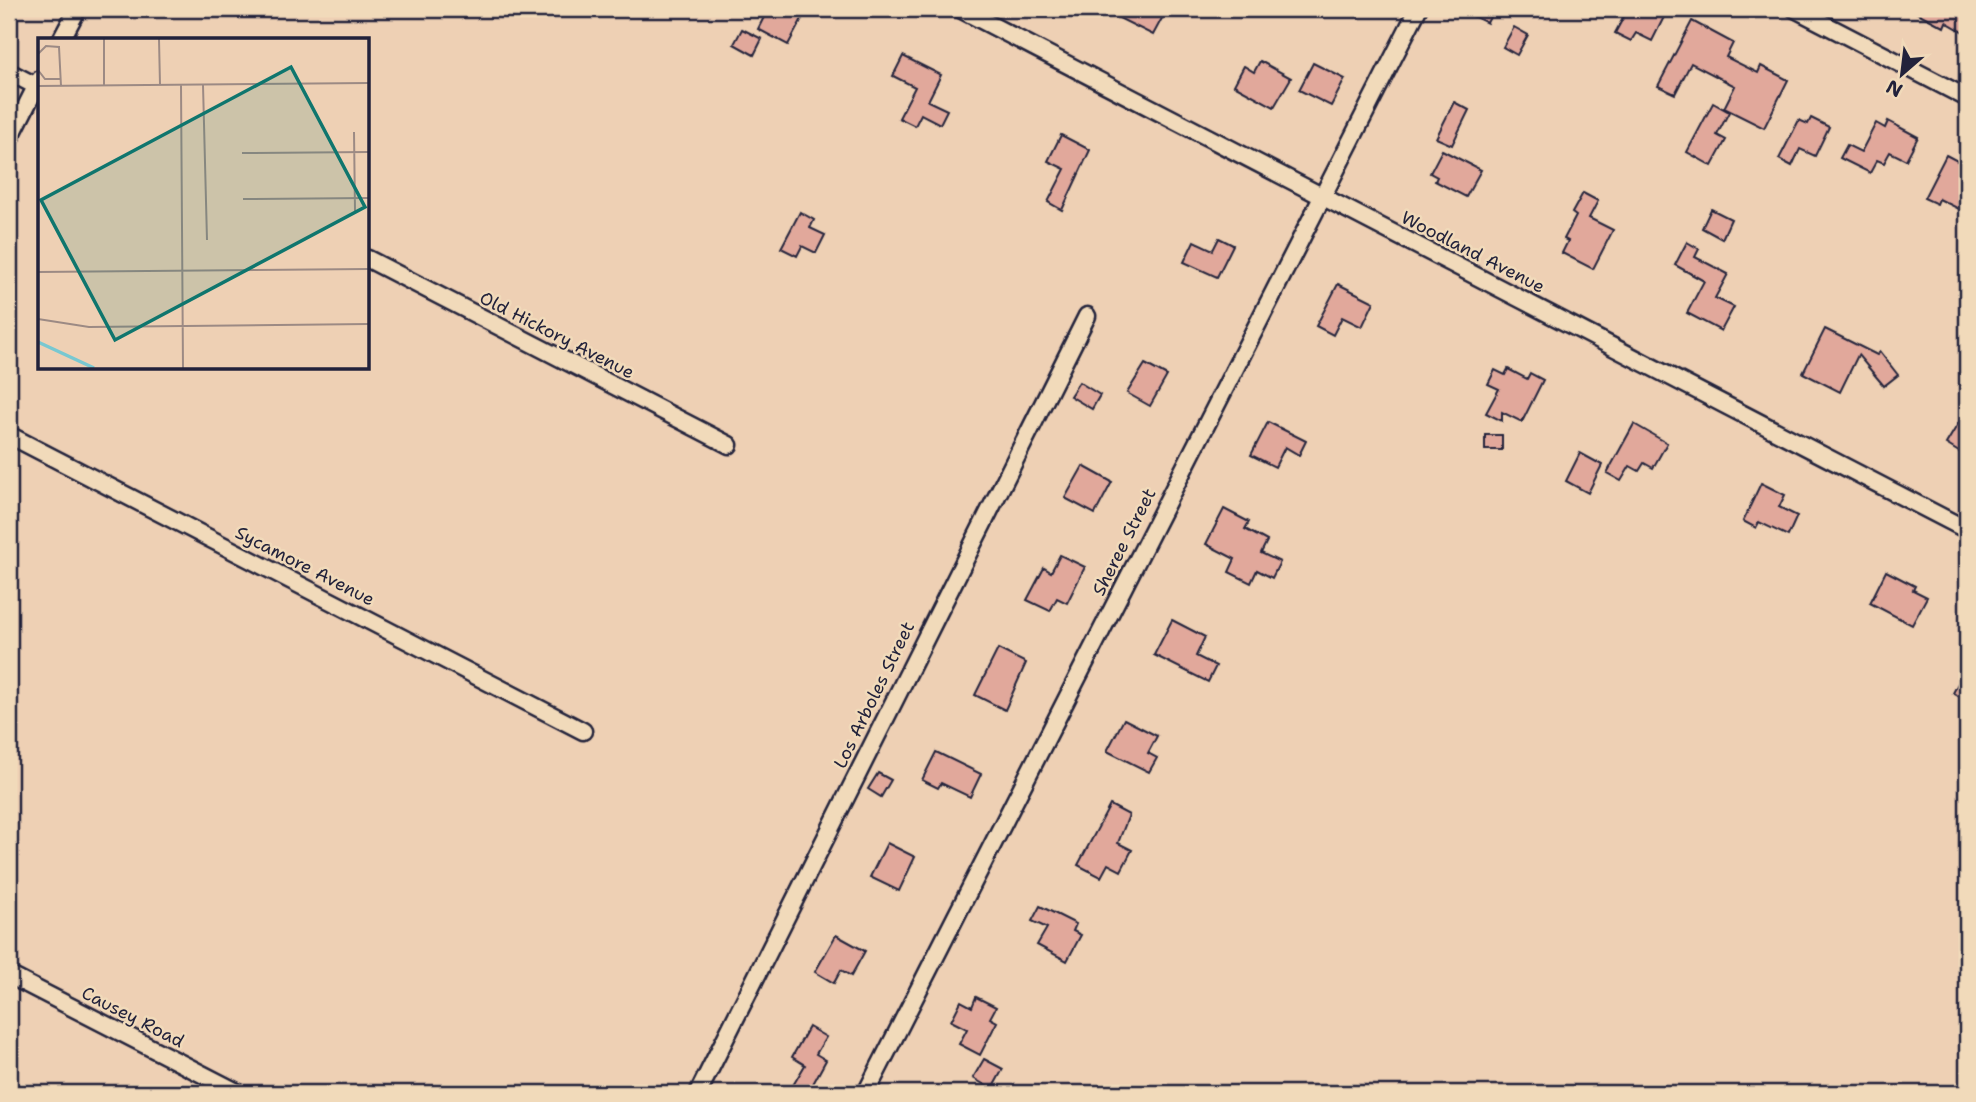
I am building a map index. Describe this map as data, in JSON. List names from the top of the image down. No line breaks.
{"streets":{"street":["Woodland Avenue","Old Hickory Avenue","Sheree Street","Sycamore Avenue","Los Arboles Street","Causey Road"]},"crossings":[["Woodland Avenue","Sheree Street"]],"north":"bottom left"}
